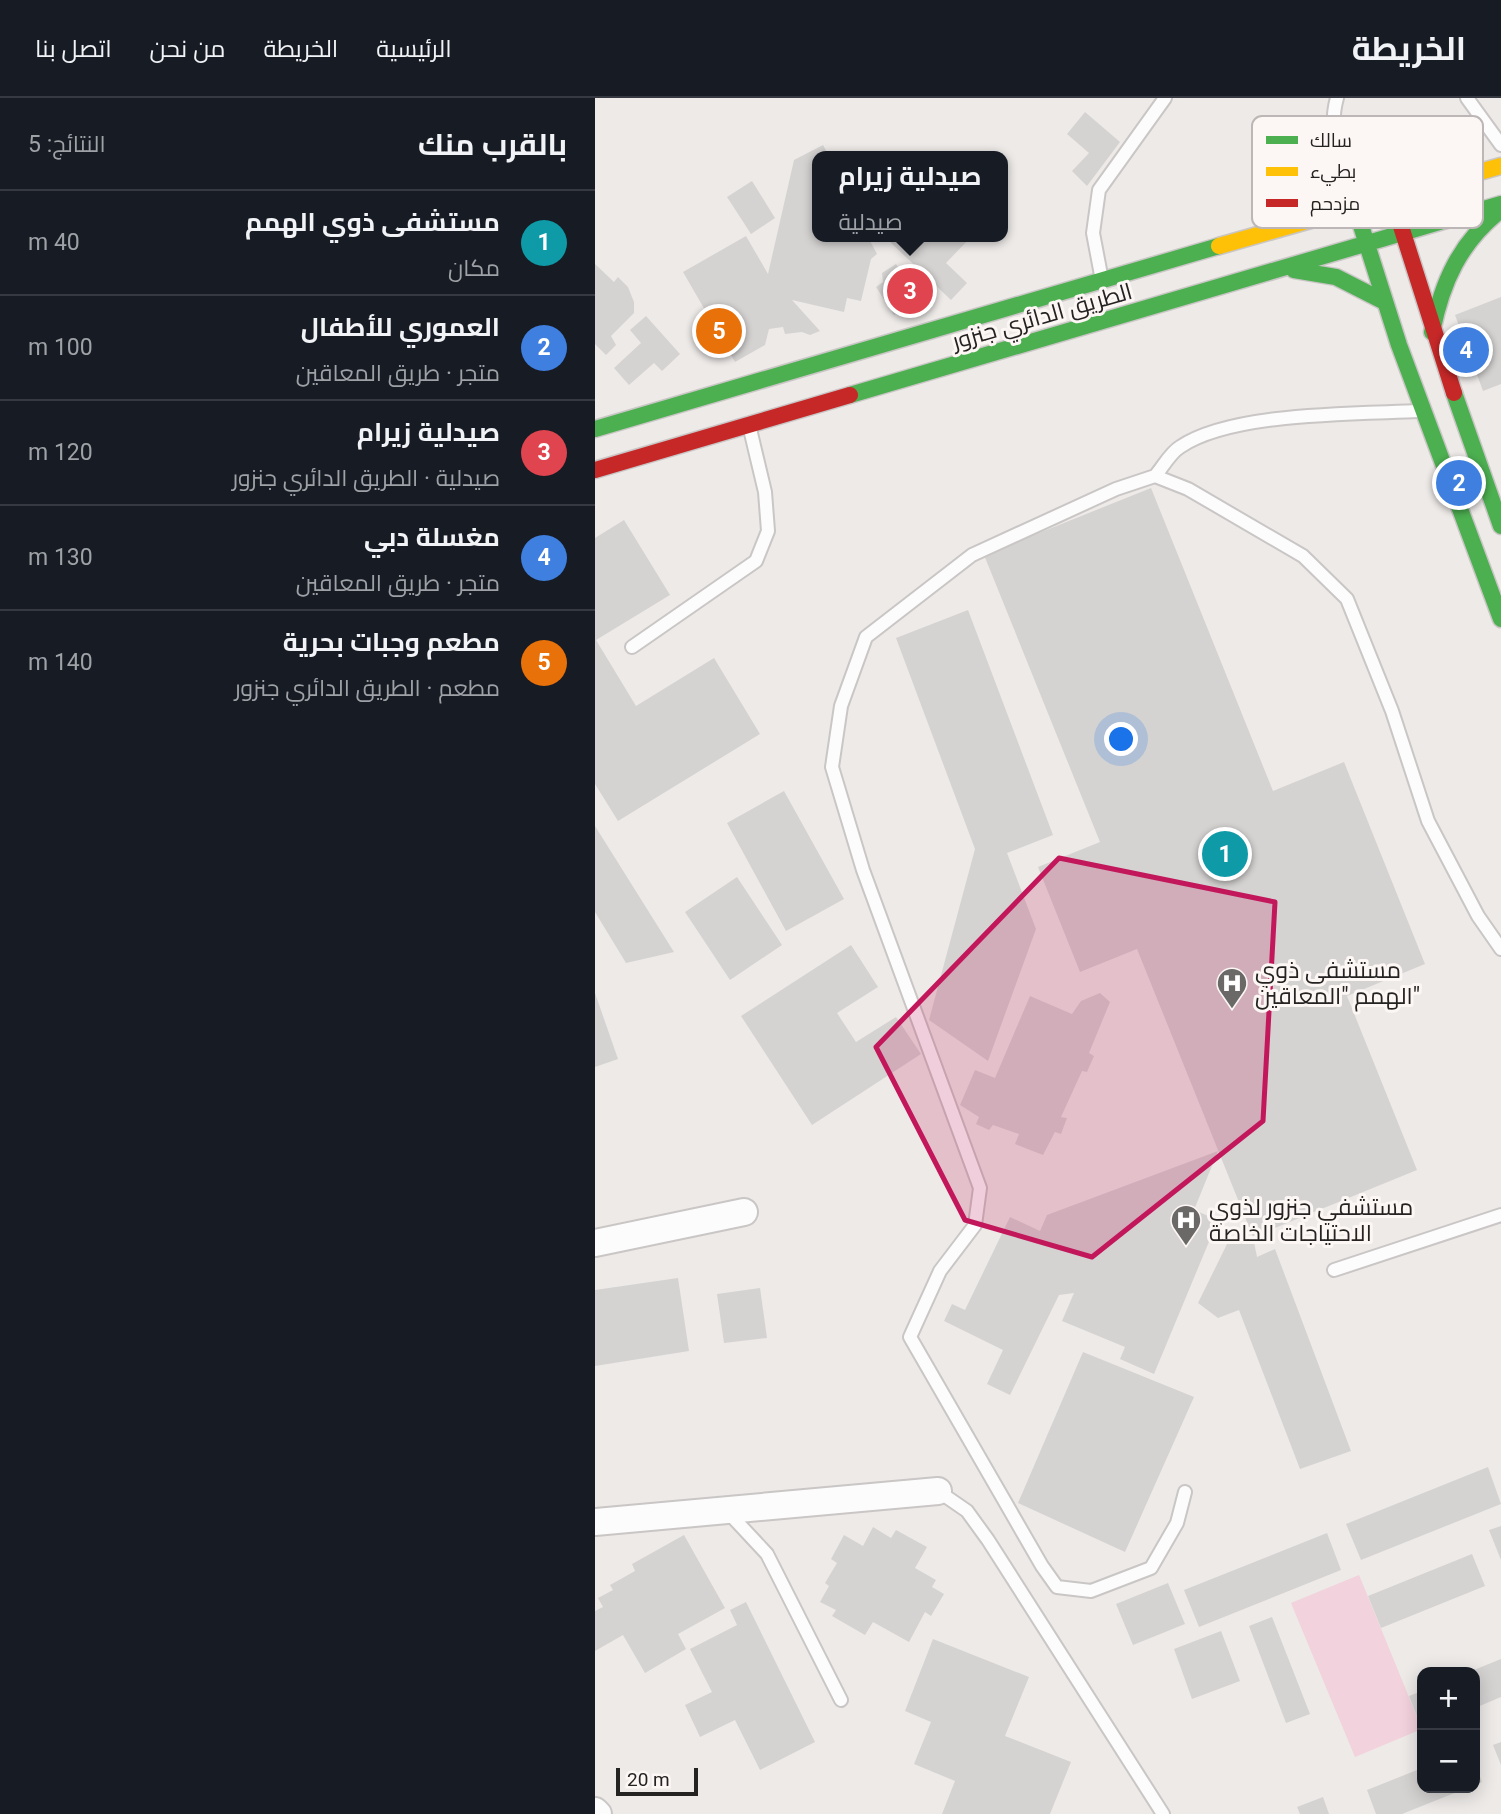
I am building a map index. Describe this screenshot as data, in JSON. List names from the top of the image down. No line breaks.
{"streets":{"main road":["الطريق الدائري جنزور"]},"places":{"hospital":["مستشفى ذوي الهمم \"المعاقين\"","مستشفي جنزور لذوي الاحتياجات الخاصة"]},"legend":["سالك","بطيء","مزدحم"],"scale_bar":"20 m","page":{"header":"الخريطة","nav":["الرئيسية","الخريطة","من نحن","اتصل بنا"],"heading":["بالقرب منك","النتائج: 5"],"popup":["صيدلية زيرام","صيدلية"],"list":[{"mark":"1","name":"مستشفى ذوي الهمم","note":"مكان","value":"40 m"},{"mark":"2","name":"العموري للأطفال","note":"متجر · طريق المعاقين","value":"100 m"},{"mark":"3","name":"صيدلية زيرام","note":"صيدلية · الطريق الدائري جنزور","value":"120 m"},{"mark":"4","name":"مغسلة دبي","note":"متجر · طريق المعاقين","value":"130 m"},{"mark":"5","name":"مطعم وجبات بحرية","note":"مطعم · الطريق الدائري جنزور","value":"140 m"}],"pins":["3","5","4","2","1"],"map_buttons":["+","−"],"scale":"20 m"}}
